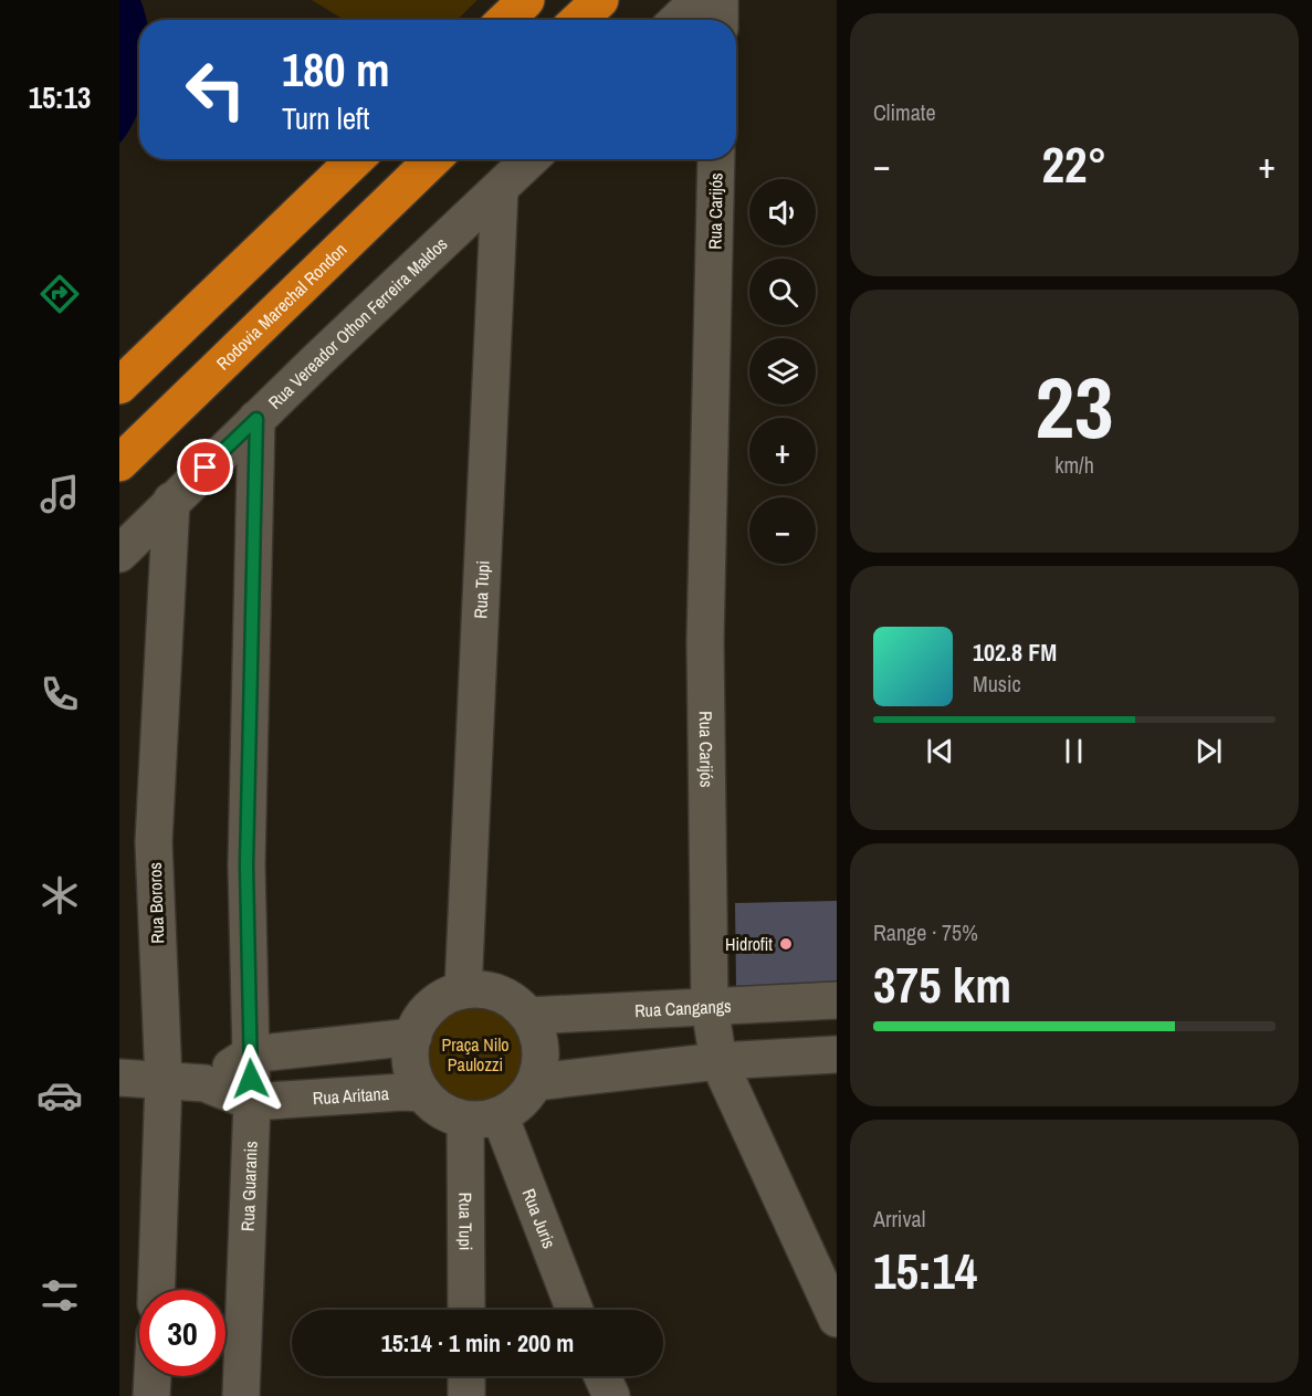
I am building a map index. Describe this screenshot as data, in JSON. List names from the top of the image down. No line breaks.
{"streets":{"highway":["Rodovia Marechal Rondon"],"street":["Rua Carijós","Rua Vereador Othon Ferreira Maldos","Rua Tupi","Rua Bororos","Rua Cangangs","Rua Aritana","Rua Guaranis","Rua Juris"]},"crossings":[["Rua Carijós","Rua Cangangs"],["Rua Vereador Othon Ferreira Maldos","Rua Tupi"],["Rua Vereador Othon Ferreira Maldos","Rua Bororos"],["Rua Vereador Othon Ferreira Maldos","Rua Guaranis"],["Rua Tupi","Rua Cangangs"],["Rua Tupi","Rua Aritana"],["Rua Tupi","Rua Juris"],["Rua Bororos","Rua Aritana"],["Rua Cangangs","Rua Aritana"],["Rua Cangangs","Rua Juris"],["Rua Aritana","Rua Guaranis"],["Rua Aritana","Rua Juris"]],"parks":["Praça Nilo Paulozzi"],"places":["Hidrofit"],"page":{"tabs":"15:13","tile":["Climate",["23","km/h"],["Range · 75%","375 km"],["Arrival","15:14"]],"turn":["180 m","Turn left"],"heat":["−","22°","+"],"map_buttons":["+","−"],"song":["102.8 FM","Music"],"limit":"30","trip":"15:14 · 1 min · 200 m"}}
